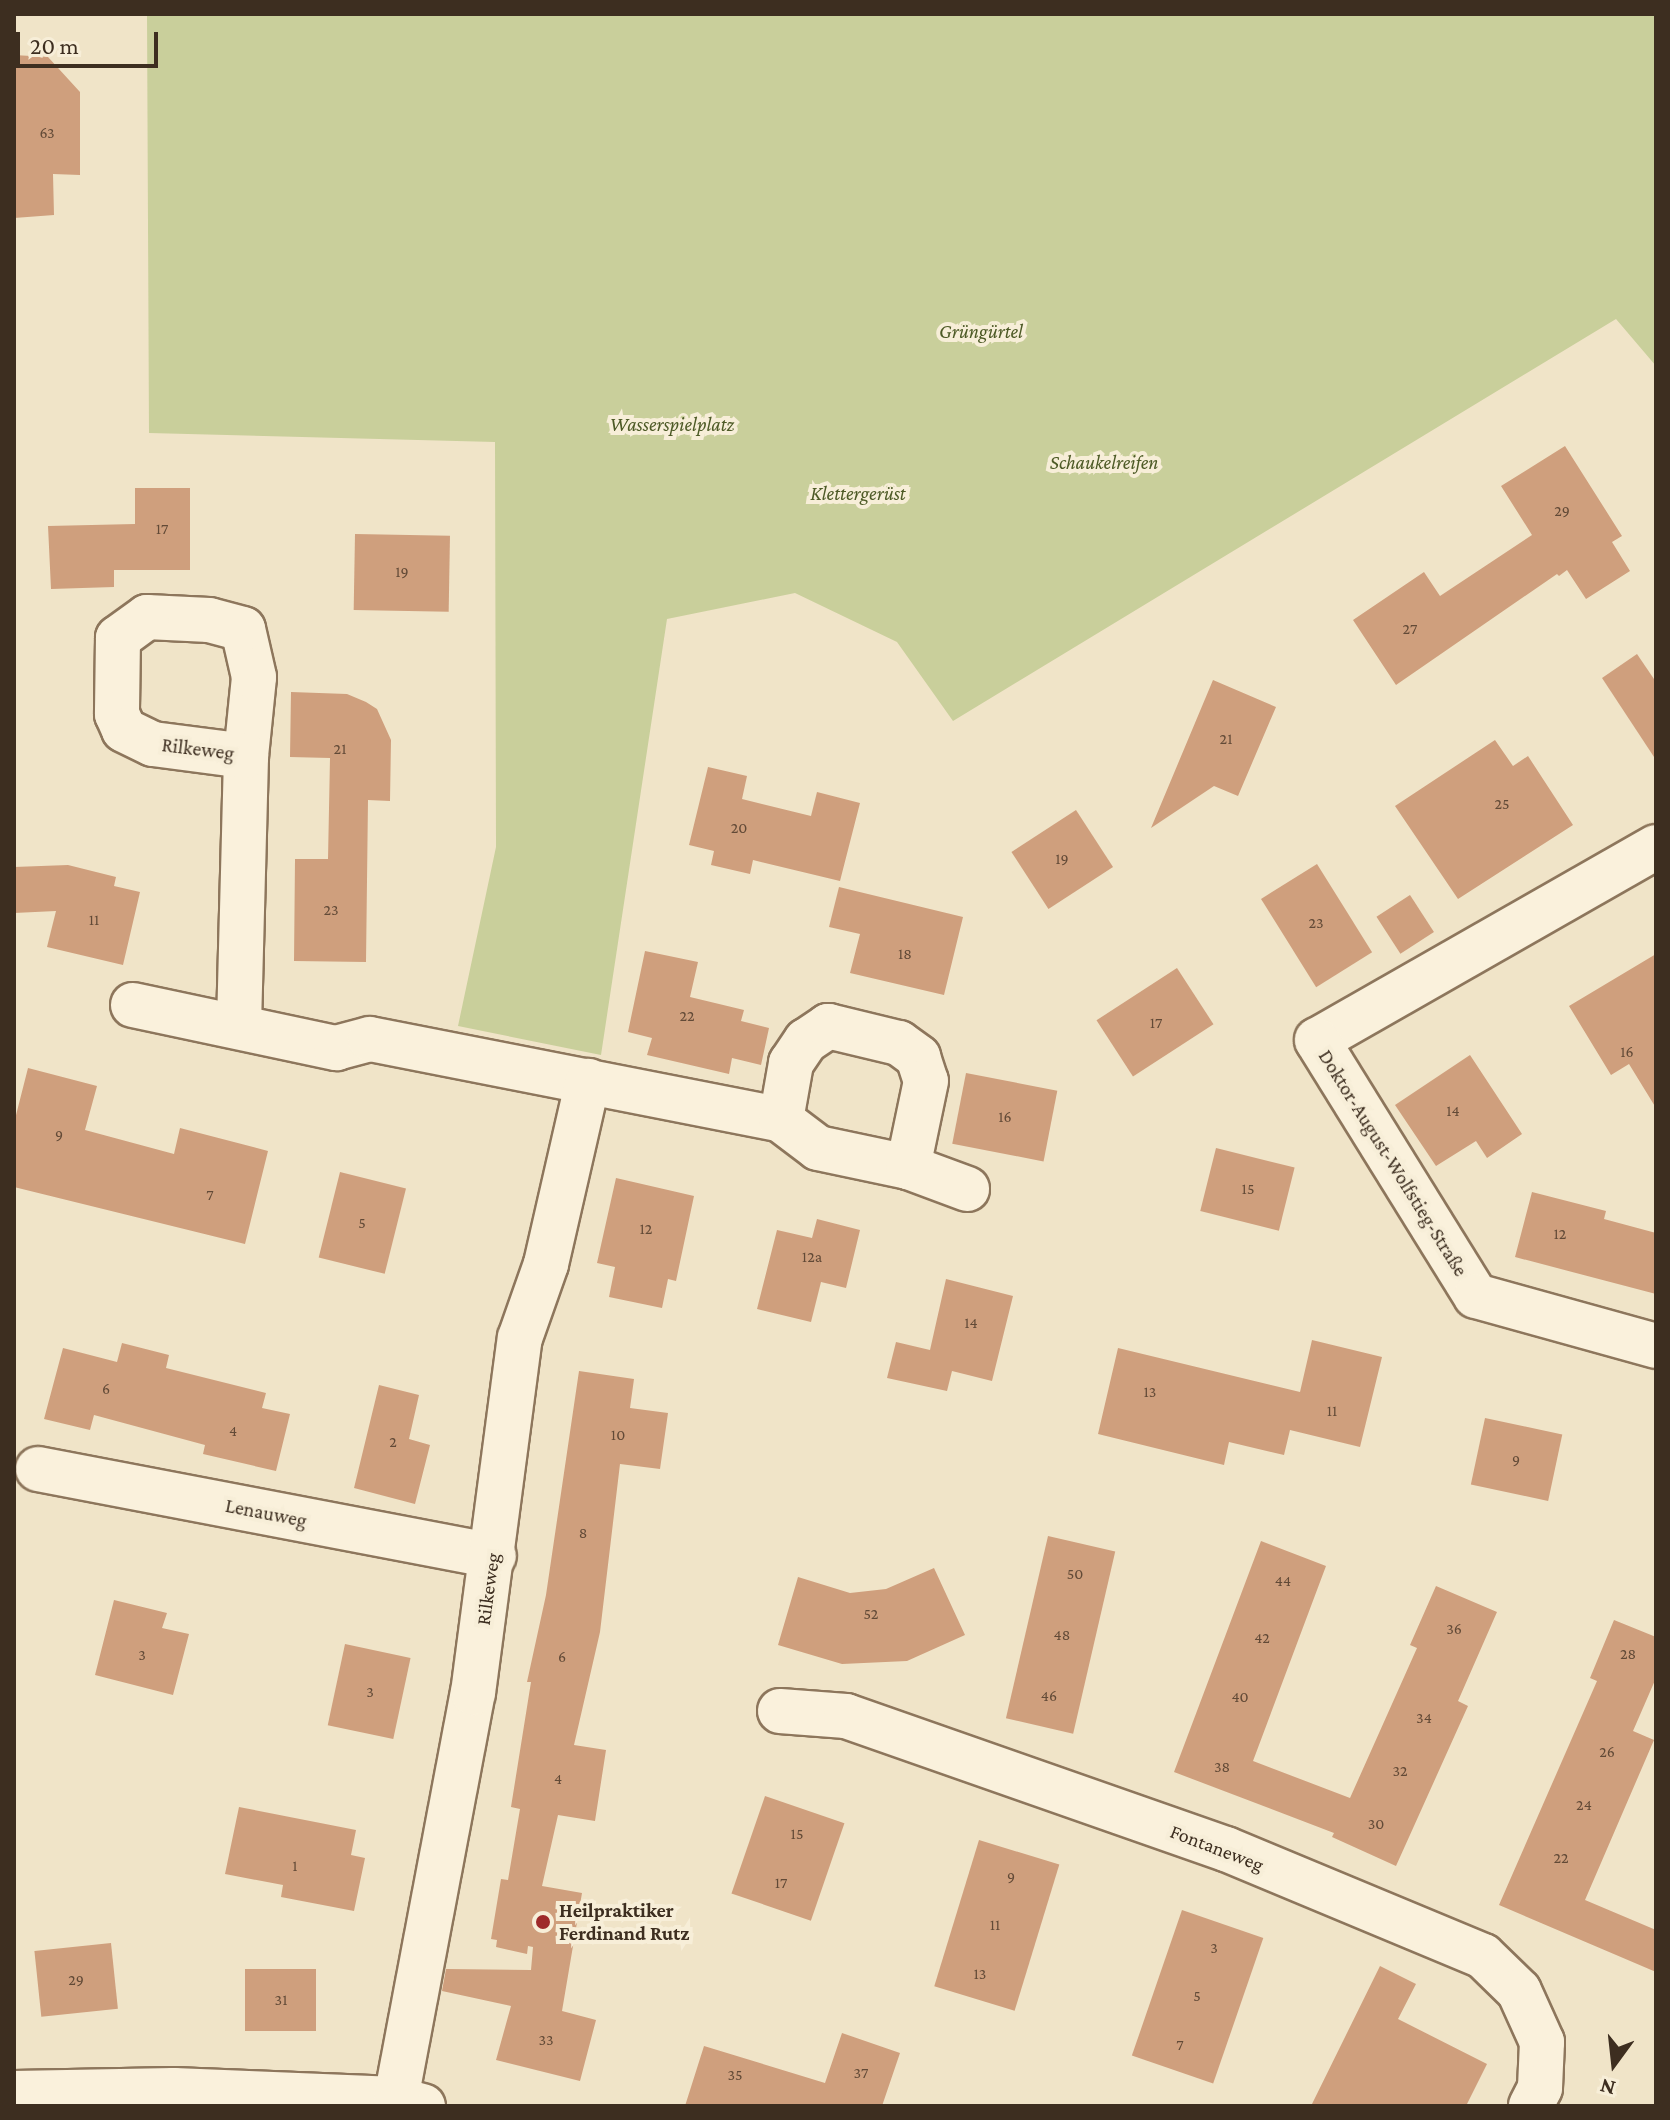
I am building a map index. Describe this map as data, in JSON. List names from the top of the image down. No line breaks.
{"streets":{"street":["Rilkeweg","Doktor-August-Wolfstieg-Straße","Lenauweg","Fontaneweg"]},"crossings":[["Rilkeweg","Lenauweg"]],"parks":["Grüngürtel","Wasserspielplatz","Schaukelreifen","Klettergerüst"],"places":["Heilpraktiker Ferdinand Rutz"],"house_numbers":["63","29","17","19","27","21","21","25","20","19","23","11","23","18","22","17","16","14","16","9","15","7","5","12","12","12a","14","6","13","11","4","10","2","9","8","50","44","52","36","48","42","28","3","6","3","46","40","34","26","38","32","4","24","30","15","22","1","9","17","11","3","13","29","5","31","33","7","37","35"],"scale_bar":"20 m","north":"bottom"}
